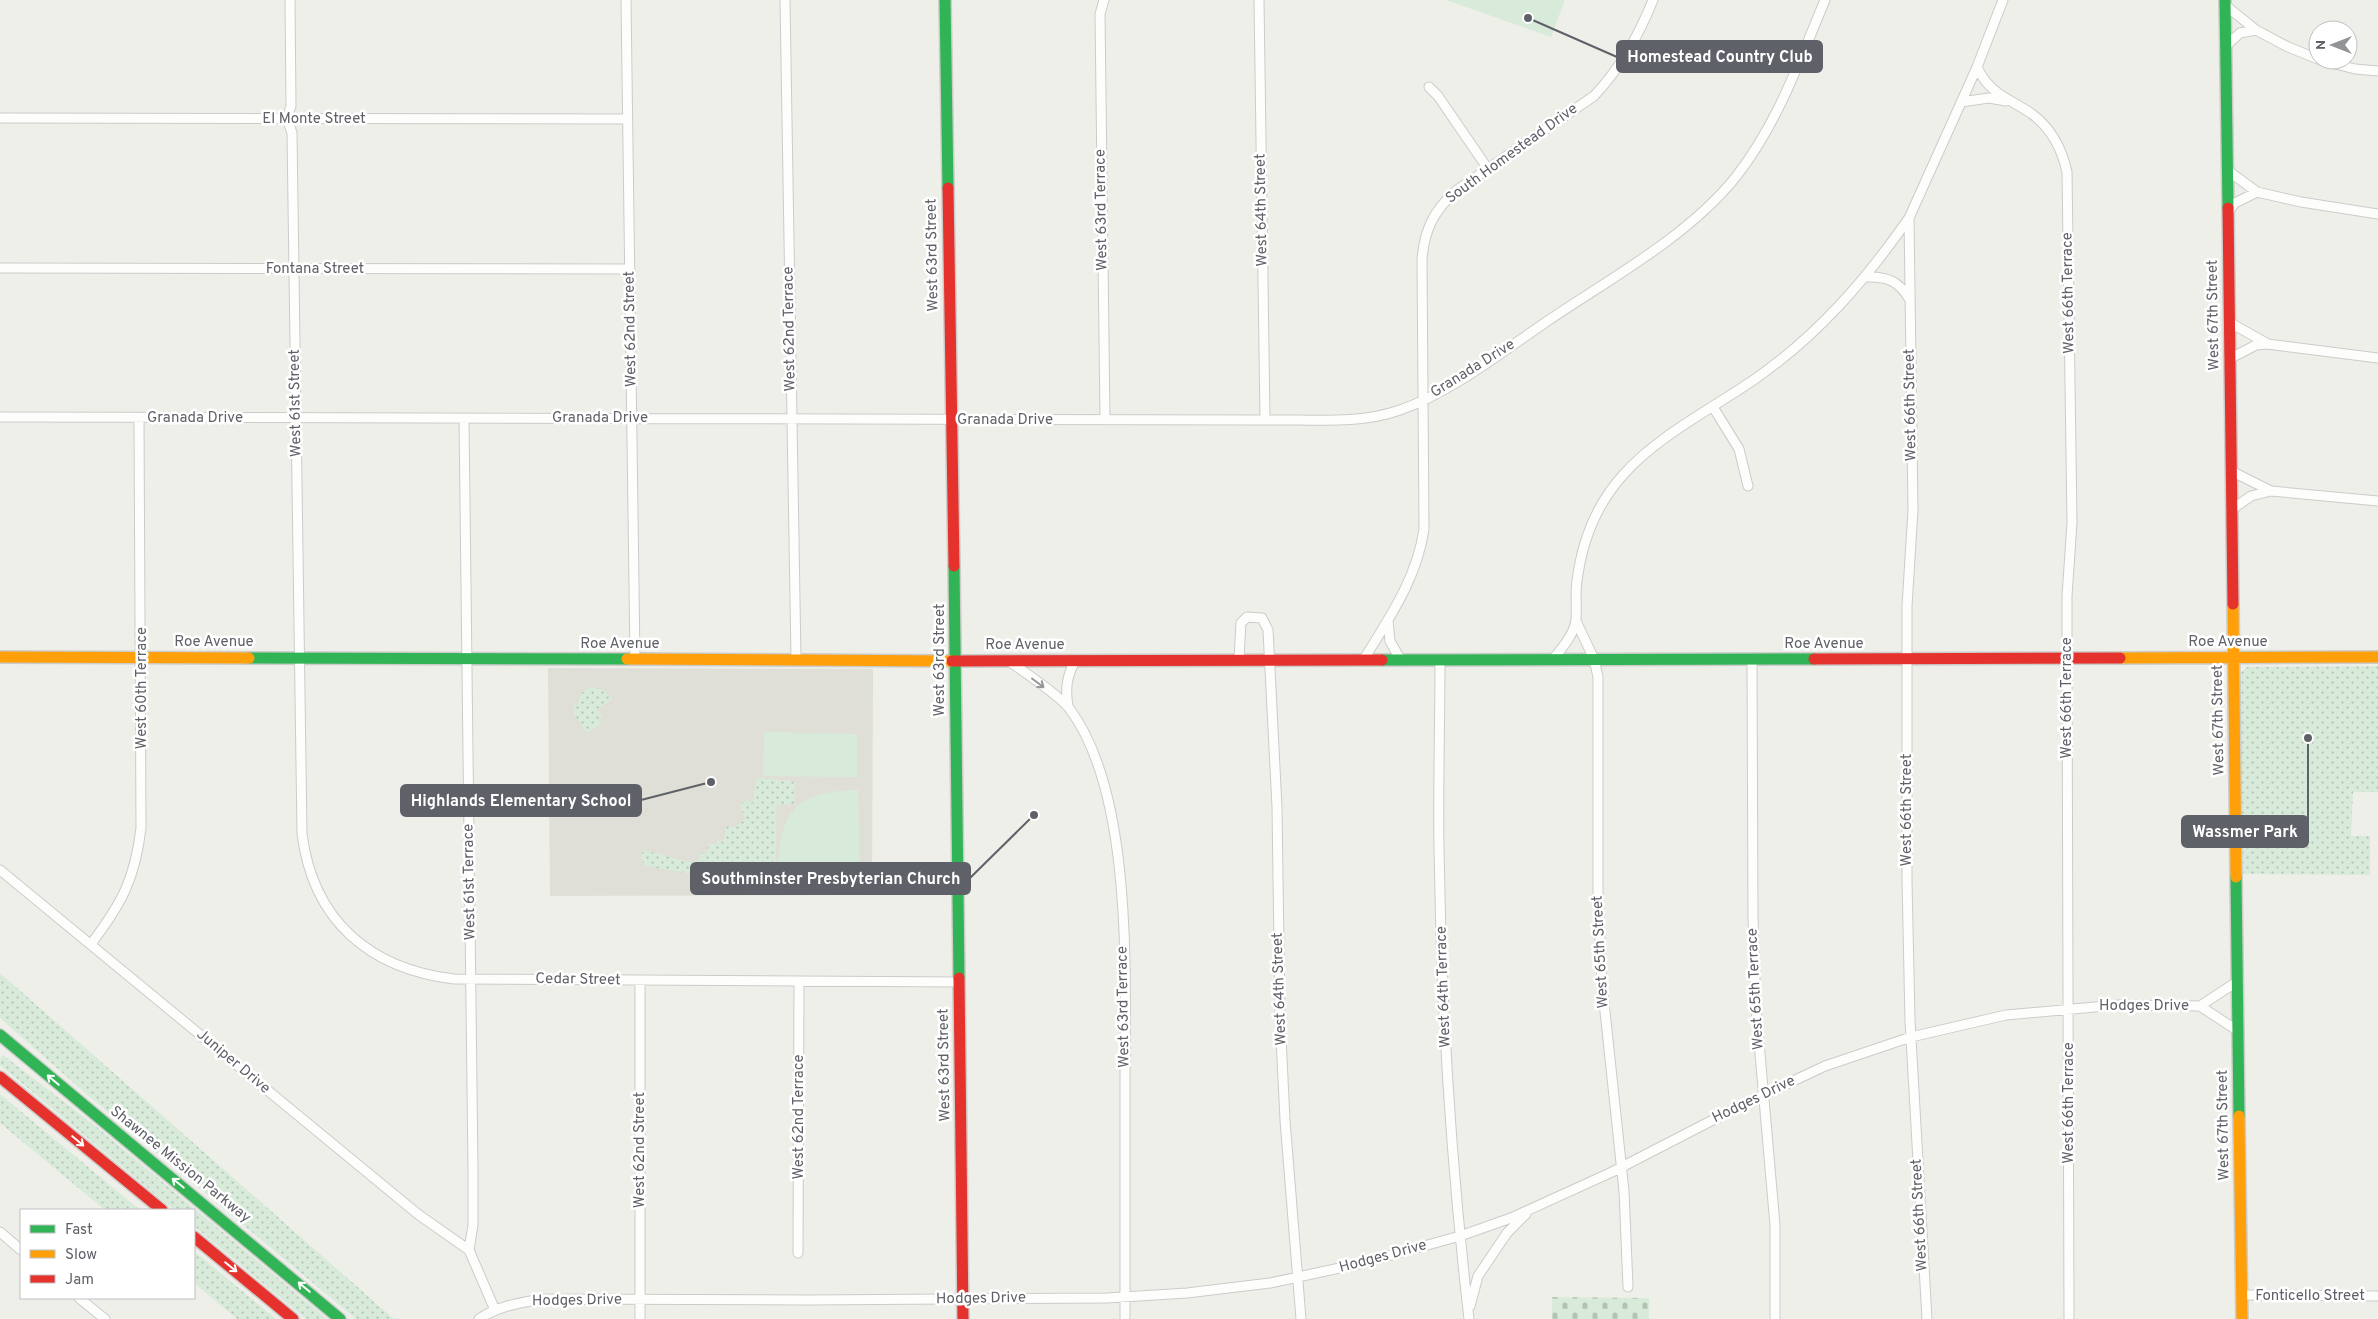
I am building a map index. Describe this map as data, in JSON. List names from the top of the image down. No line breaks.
{"streets":{"main road":["West 63rd Street","West 67th Street","Roe Avenue","Shawnee Mission Parkway"],"street":["El Monte Street","South Homestead Drive","West 63rd Terrace","West 64th Street","Fontana Street","West 66th Terrace","West 62nd Street","West 62nd Terrace","Granada Drive","West 61st Street","West 66th Street","West 60th Terrace","West 61st Terrace","West 65th Street","Cedar Street","West 64th Terrace","West 65th Terrace","Hodges Drive","Juniper Drive","Fonticello Street"]},"crossings":[["El Monte Street","West 62nd Street"],["El Monte Street","West 61st Street"],["South Homestead Drive","Granada Drive"],["South Homestead Drive","Roe Avenue"],["West 63rd Terrace","Granada Drive"],["West 63rd Terrace","Roe Avenue"],["West 63rd Terrace","Hodges Drive"],["West 64th Street","Granada Drive"],["West 64th Street","Roe Avenue"],["West 64th Street","Hodges Drive"],["West 63rd Street","Granada Drive"],["West 63rd Street","Roe Avenue"],["West 63rd Street","Cedar Street"],["West 63rd Street","Hodges Drive"],["Fontana Street","West 62nd Street"],["Fontana Street","West 61st Street"],["West 66th Terrace","West 66th Street"],["West 66th Terrace","Roe Avenue"],["West 66th Terrace","Hodges Drive"],["West 67th Street","Roe Avenue"],["West 67th Street","Hodges Drive"],["West 67th Street","Fonticello Street"],["West 62nd Street","Granada Drive"],["West 62nd Street","Roe Avenue"],["West 62nd Street","Cedar Street"],["West 62nd Street","Hodges Drive"],["West 62nd Terrace","Granada Drive"],["West 62nd Terrace","Roe Avenue"],["West 62nd Terrace","Cedar Street"],["Granada Drive","West 61st Street"],["Granada Drive","West 60th Terrace"],["Granada Drive","West 61st Terrace"],["West 61st Street","Roe Avenue"],["West 61st Street","Cedar Street"],["West 66th Street","Roe Avenue"],["West 66th Street","West 65th Street"],["West 66th Street","Hodges Drive"],["Roe Avenue","West 60th Terrace"],["Roe Avenue","West 61st Terrace"],["Roe Avenue","West 65th Street"],["Roe Avenue","West 64th Terrace"],["Roe Avenue","West 65th Terrace"],["West 60th Terrace","Juniper Drive"],["West 61st Terrace","Cedar Street"],["West 61st Terrace","Juniper Drive"],["West 65th Street","Hodges Drive"],["West 64th Terrace","Hodges Drive"],["West 65th Terrace","Hodges Drive"]],"places":["Homestead Country Club","Wassmer Park","Highlands Elementary School","Southminster Presbyterian Church"],"legend":["Fast","Slow","Jam"],"north":"left"}
